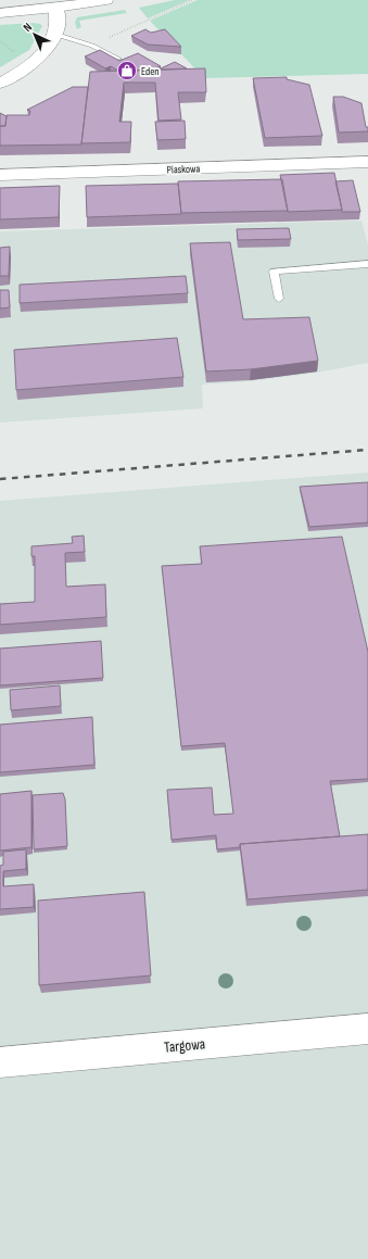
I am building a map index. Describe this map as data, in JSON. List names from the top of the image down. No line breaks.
{"streets":{"street":["Piaskowa","Targowa"]},"places":{"shop":["Eden"]},"north":"top left"}
